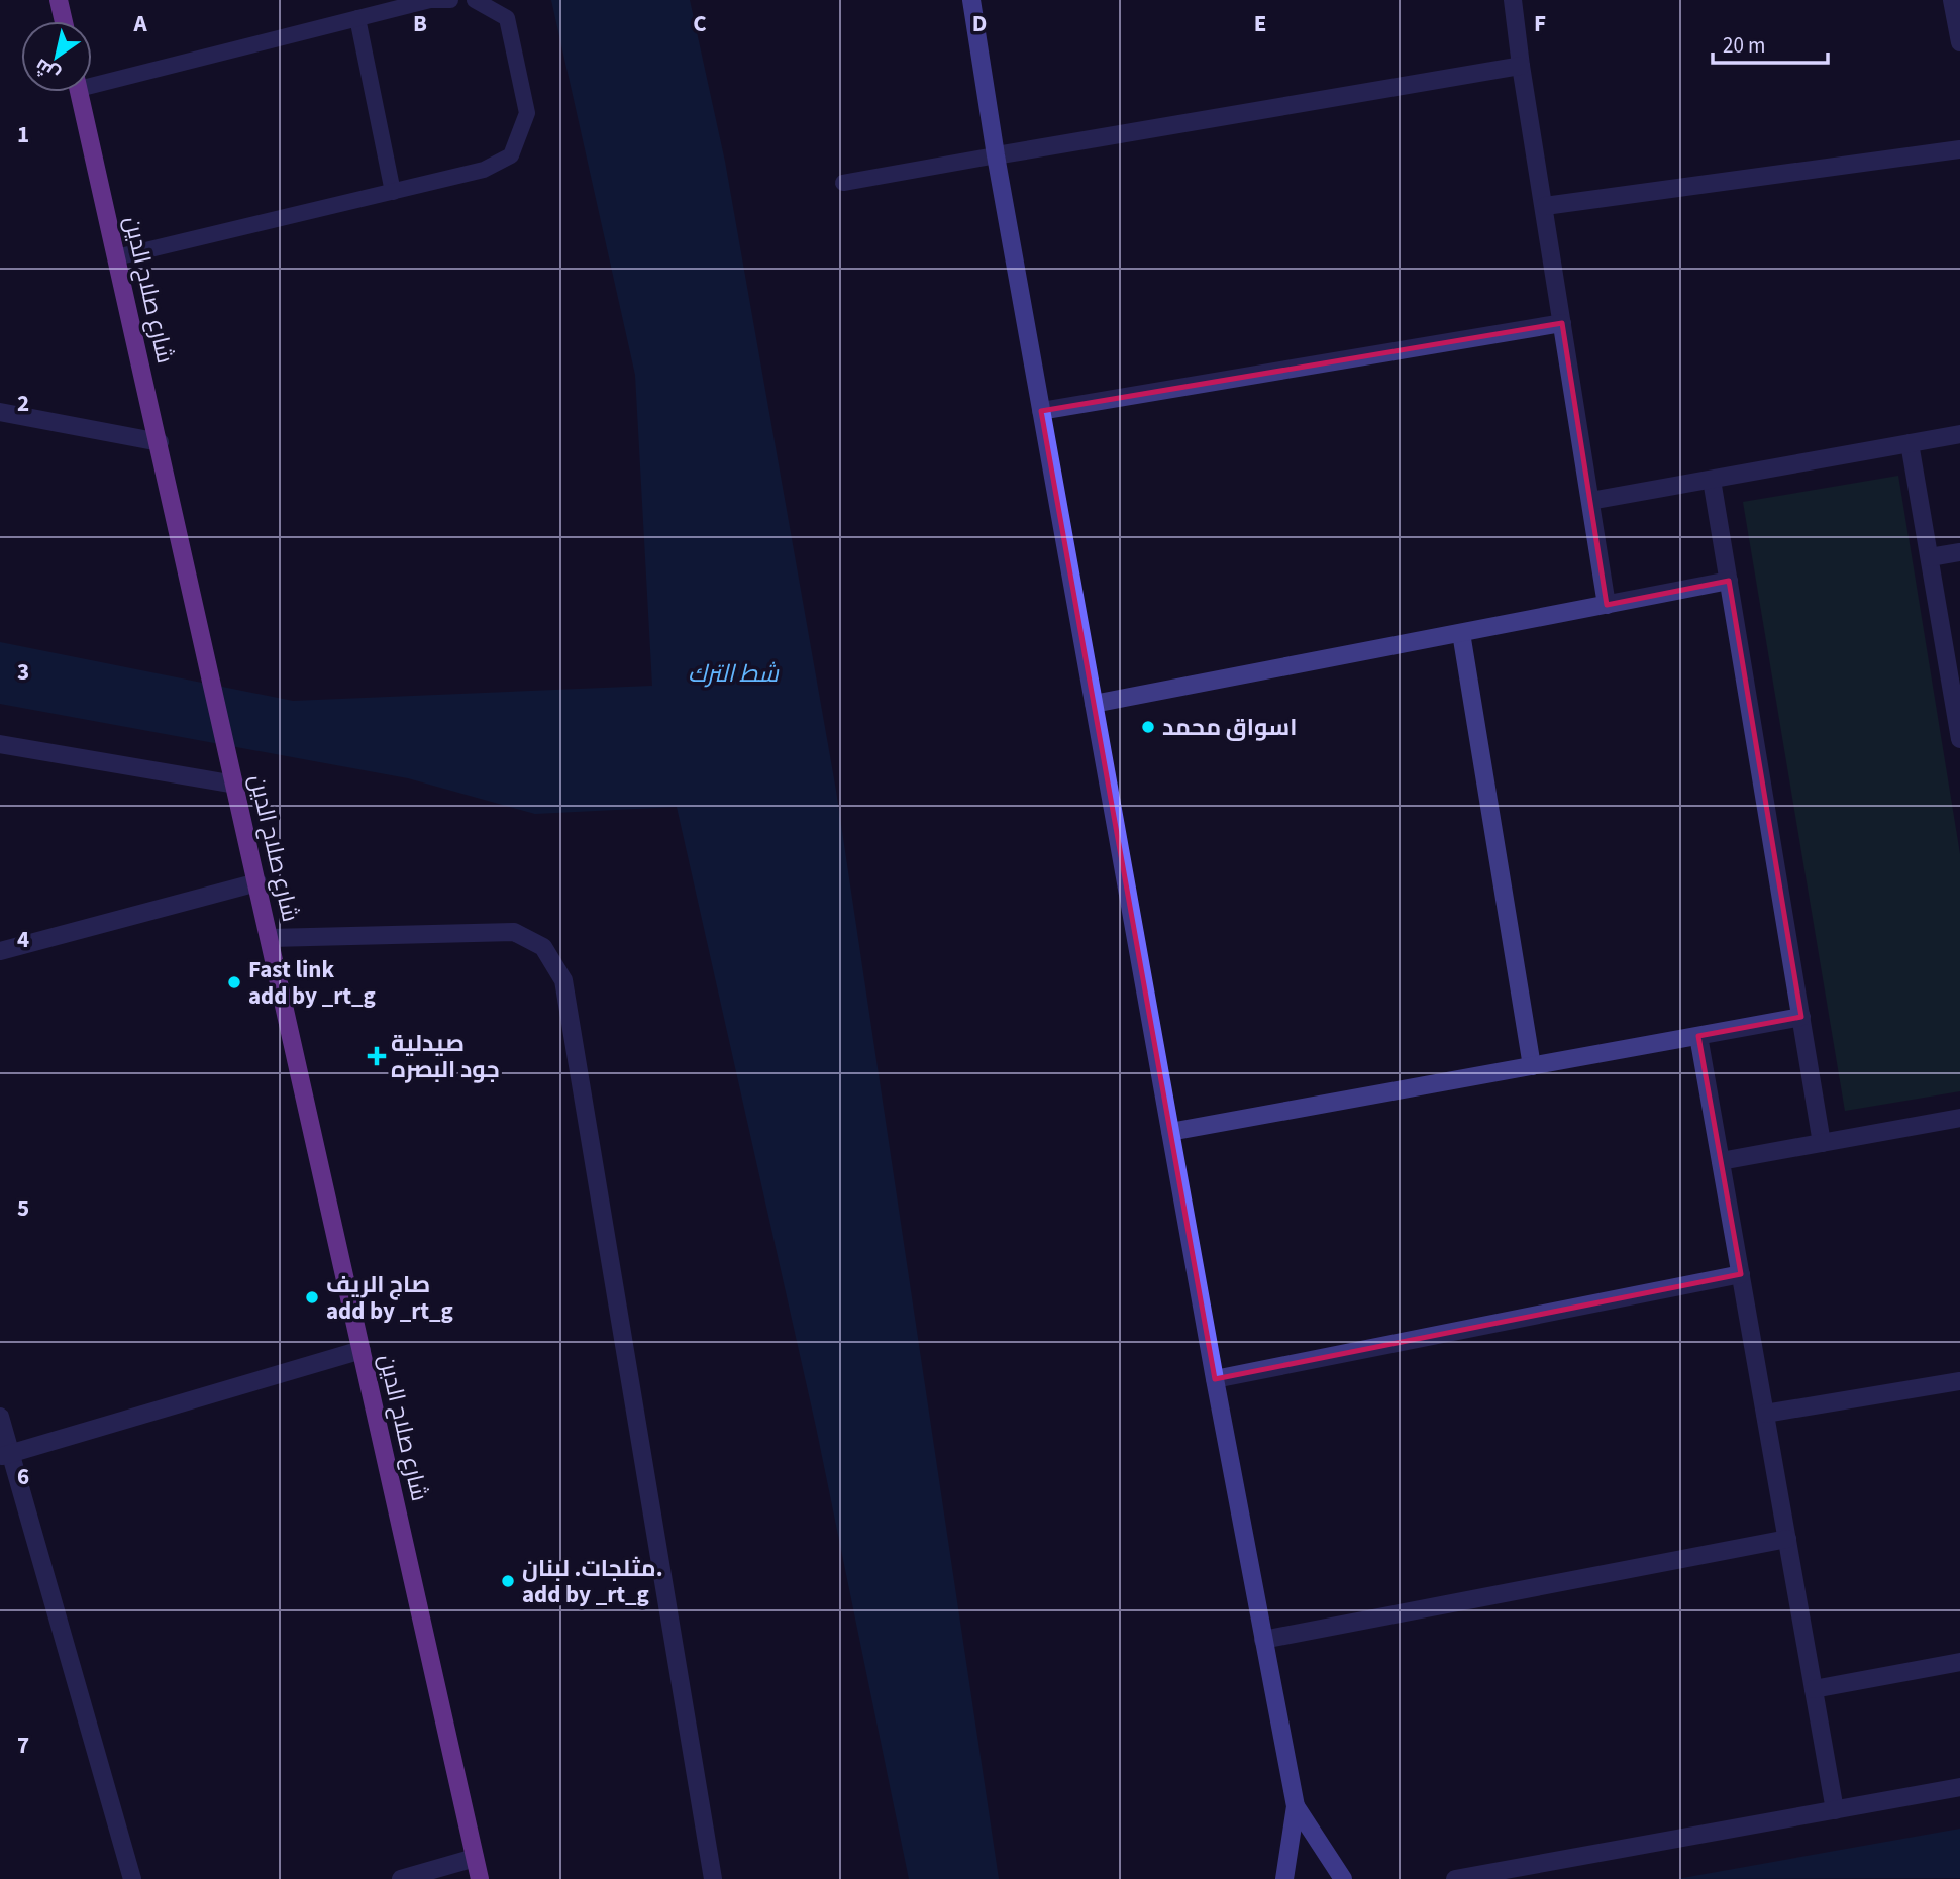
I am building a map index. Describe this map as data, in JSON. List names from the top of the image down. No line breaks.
{"streets":{"main road":["شارع صلاح الدين"]},"water":["شط الترك"],"places":{"other":["اسواق محمد","Fast link add by _rt_g","صاج الريف add by _rt_g","مثلجات. لبنان. add by _rt_g"],"health":["صيدلية جود البصره"]},"scale_bar":"20 m","north":"bottom left","grid":{"columns":["A","B","C","D","E","F"],"rows":["1","2","3","4","5","6","7"]}}
